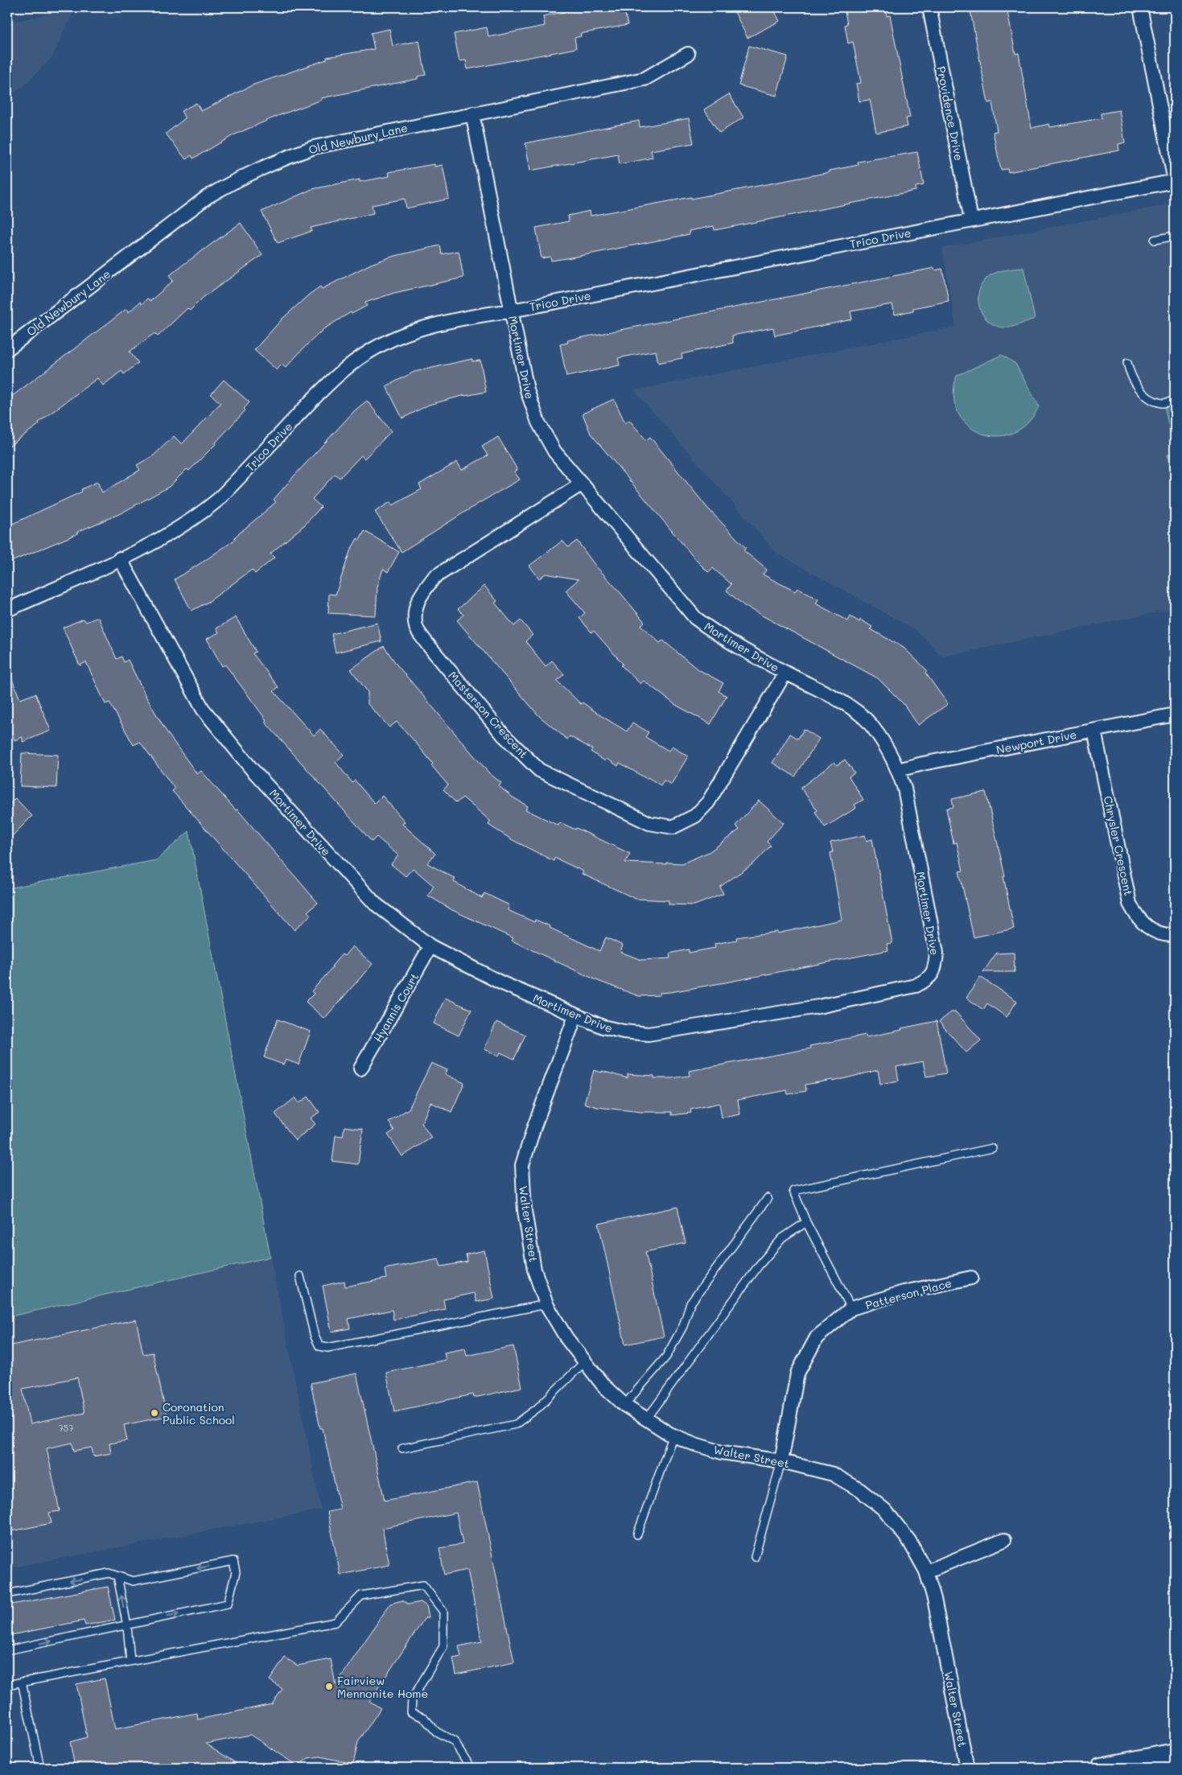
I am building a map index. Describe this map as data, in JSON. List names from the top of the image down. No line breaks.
{"streets":{"street":["Providence Drive","Old Newbury Lane","Trico Drive","Mortimer Drive","Masterson Crescent","Newport Drive","Chrysler Crescent","Hyannis Court","Walter Street","Patterson Place"]},"crossings":[["Providence Drive","Trico Drive"],["Old Newbury Lane","Mortimer Drive"],["Trico Drive","Mortimer Drive"],["Mortimer Drive","Masterson Crescent"],["Mortimer Drive","Newport Drive"],["Mortimer Drive","Hyannis Court"],["Mortimer Drive","Walter Street"],["Newport Drive","Chrysler Crescent"],["Walter Street","Patterson Place"]],"places":["Coronation Public School","Fairview Mennonite Home"],"house_numbers":["757"]}
